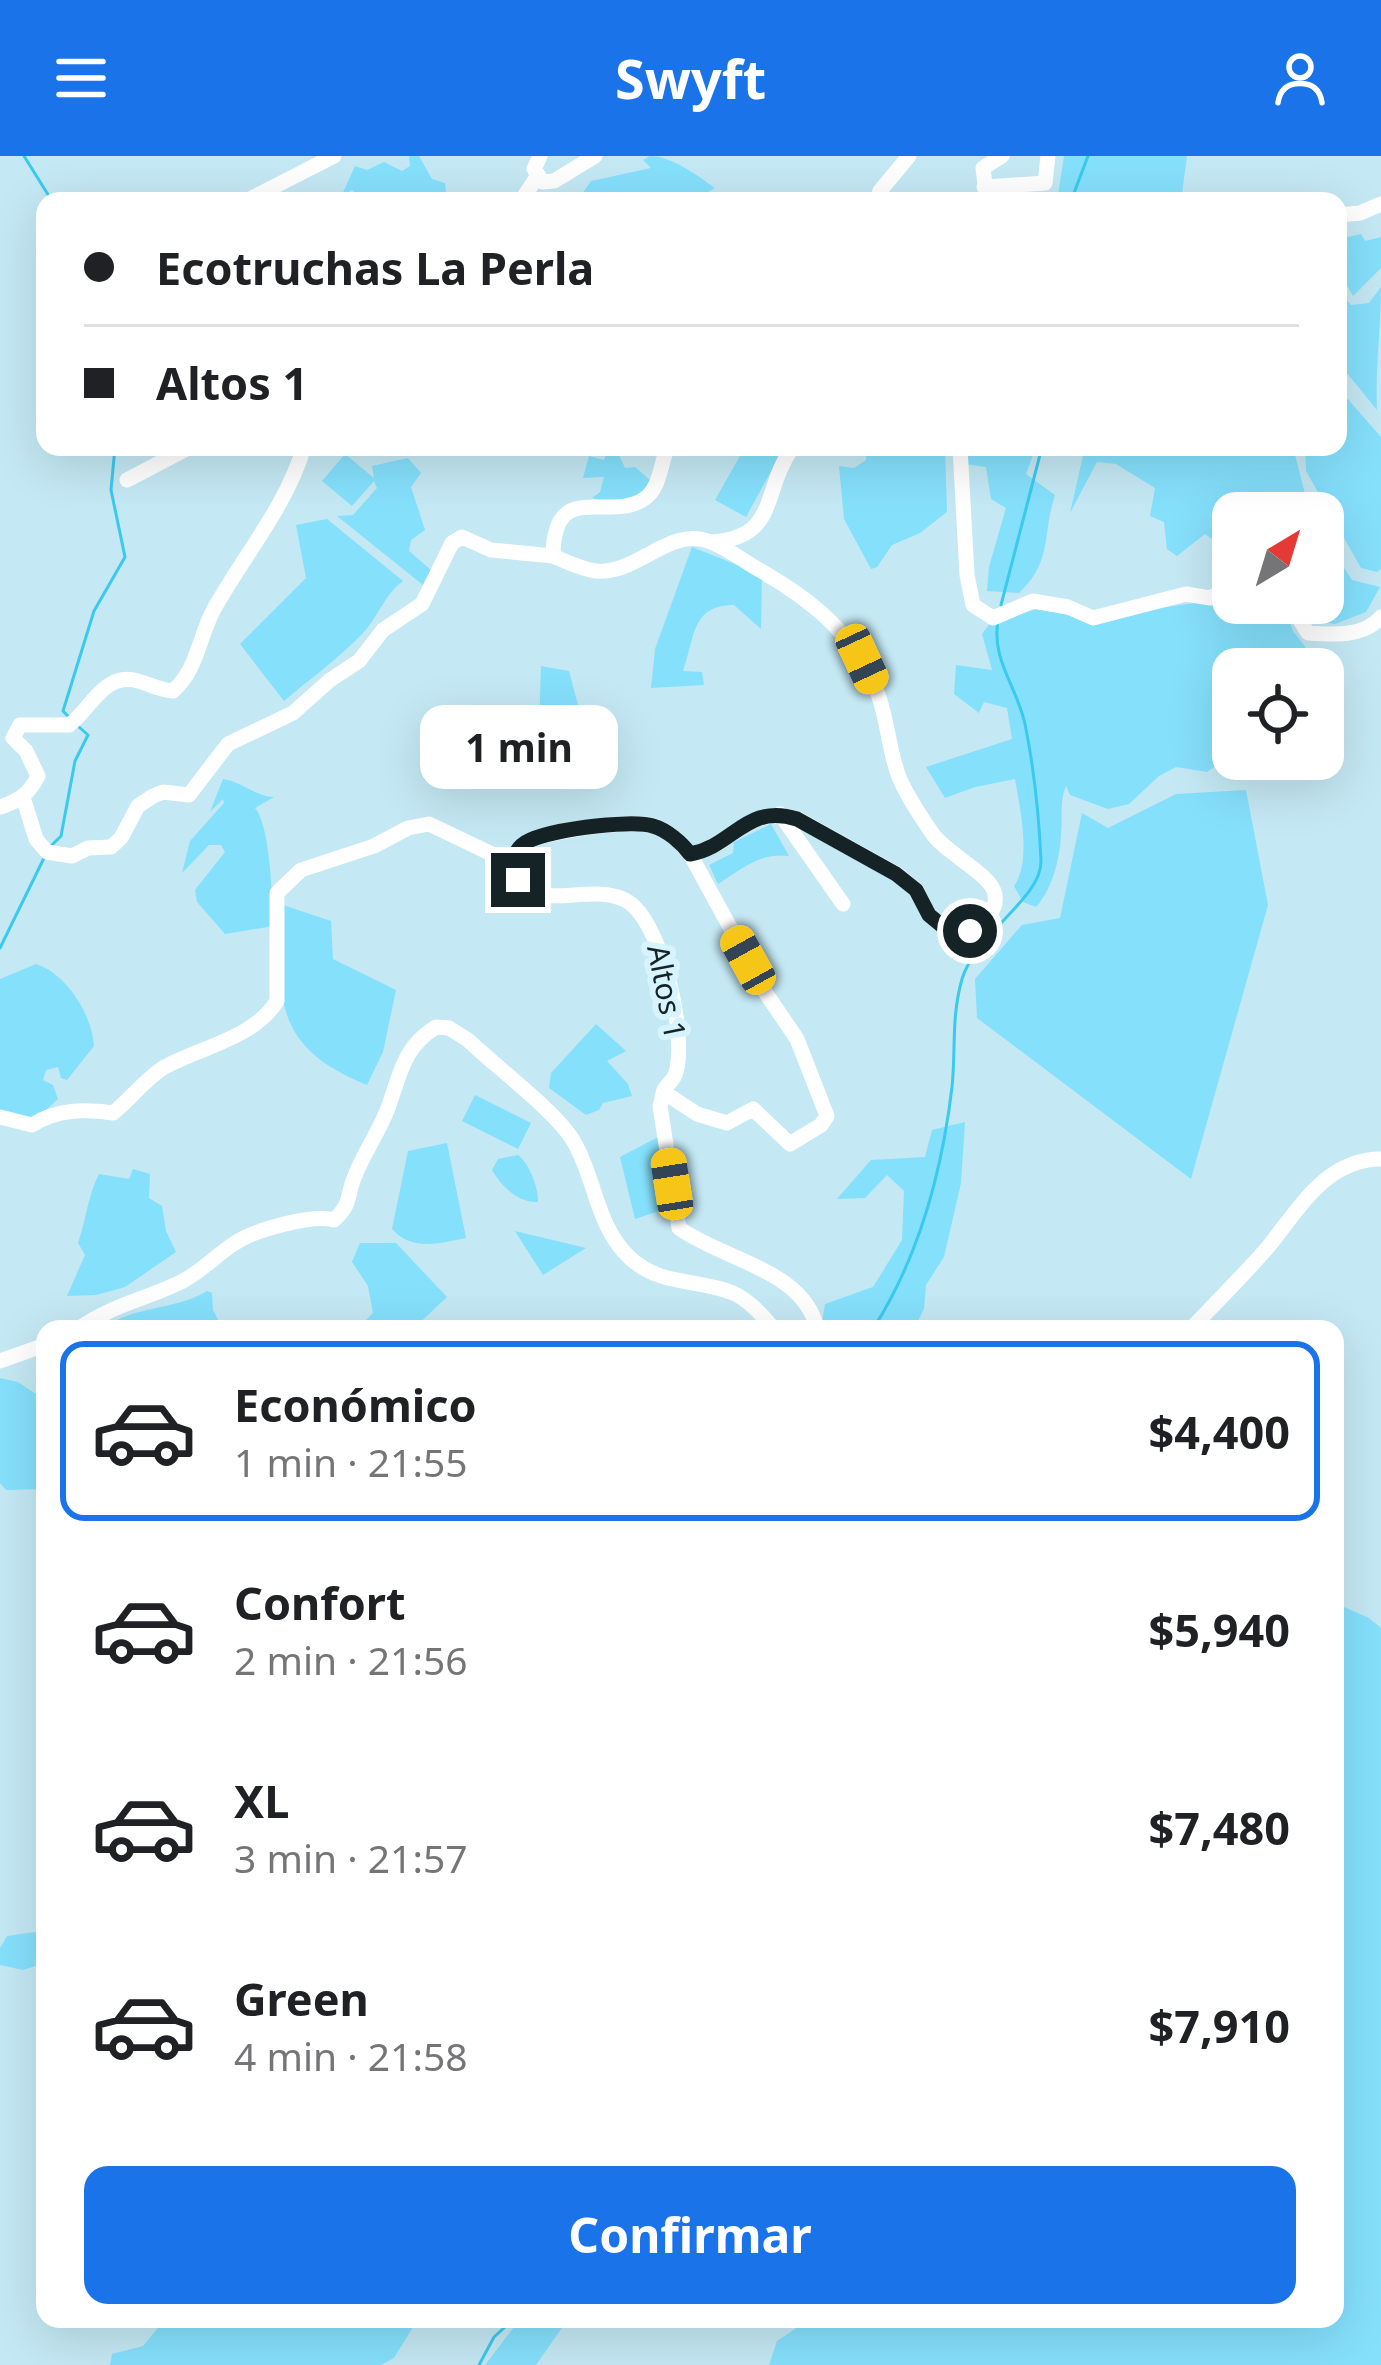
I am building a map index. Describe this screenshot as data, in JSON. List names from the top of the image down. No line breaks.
{"streets":{"street":["Altos 1"]},"north":"top right","page":{"header":"Swyft","banner":["Ecotruchas La Perla","Altos 1"],"bubble":"1 min","list":[{"name":"Económico","note":"1 min · 21:55","value":"$4,400"},{"name":"Confort","note":"2 min · 21:56","value":"$5,940"},{"name":"XL","note":"3 min · 21:57","value":"$7,480"},{"name":"Green","note":"4 min · 21:58","value":"$7,910"}],"buttons":"Confirmar"}}
